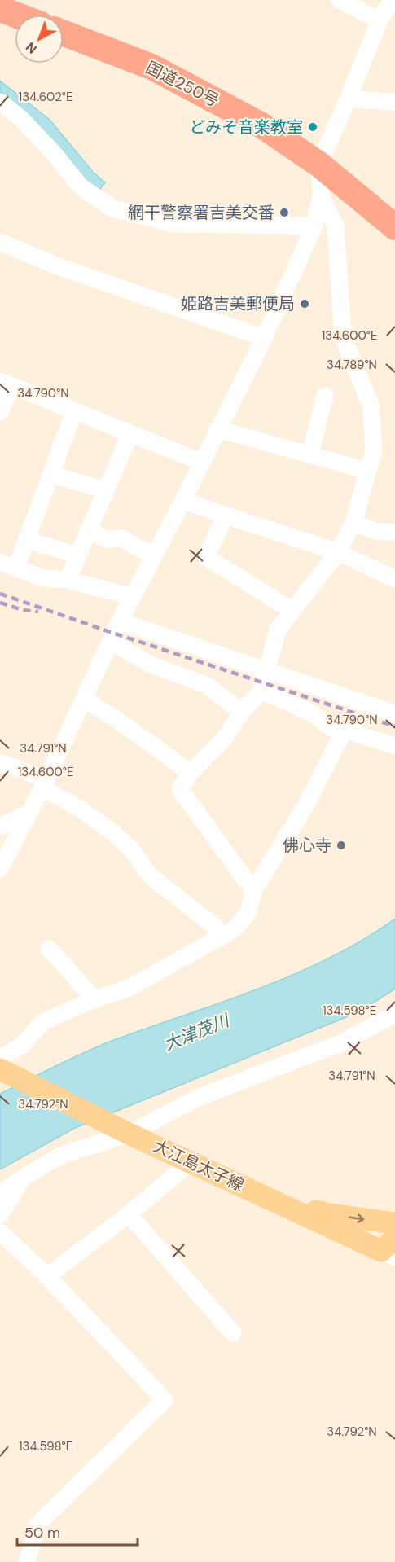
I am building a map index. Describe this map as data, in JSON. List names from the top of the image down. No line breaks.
{"streets":{"highway":["国道250号"],"main road":["大江島太子線"]},"water":["大津茂川"],"places":["どみそ音楽教室","網干警察署吉美交番","姫路吉美郵便局","佛心寺"],"scale_bar":"50 m","north":"bottom left","coordinates":["134.602°E","134.600°E","34.789°N","34.790°N","34.791°N","134.598°E","34.792°N"]}
